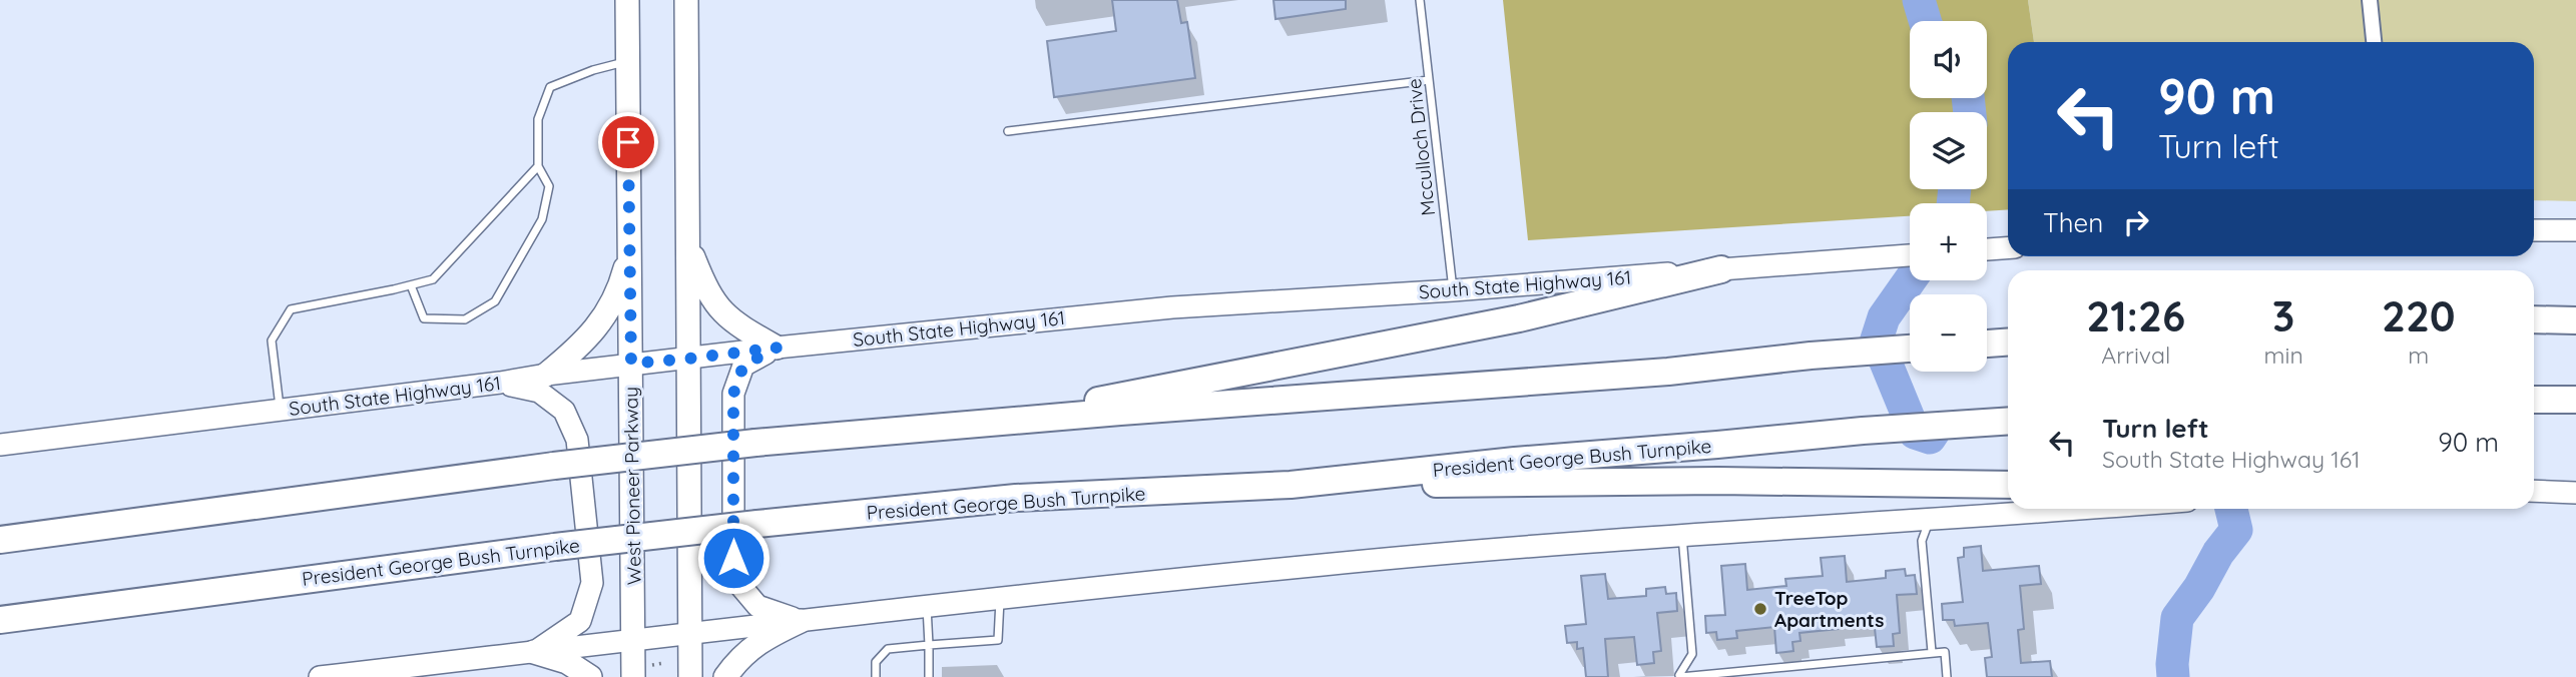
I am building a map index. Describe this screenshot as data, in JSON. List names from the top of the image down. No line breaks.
{"streets":{"highway":["President George Bush Turnpike"],"main road":["South State Highway 161","West Pioneer Parkway"],"lane":["Mcculloch Drive"]},"crossings":[["Mcculloch Drive","South State Highway 161"],["South State Highway 161","West Pioneer Parkway"]],"places":["TreeTop Apartments"],"page":{"map_buttons":["+","−"],"turn":["90 m","Turn left"],"then":"Then","eta":["21:26","Arrival","3","min","220","m"],"list":[{"name":"Turn left","note":"South State Highway 161","value":"90 m"}]}}
